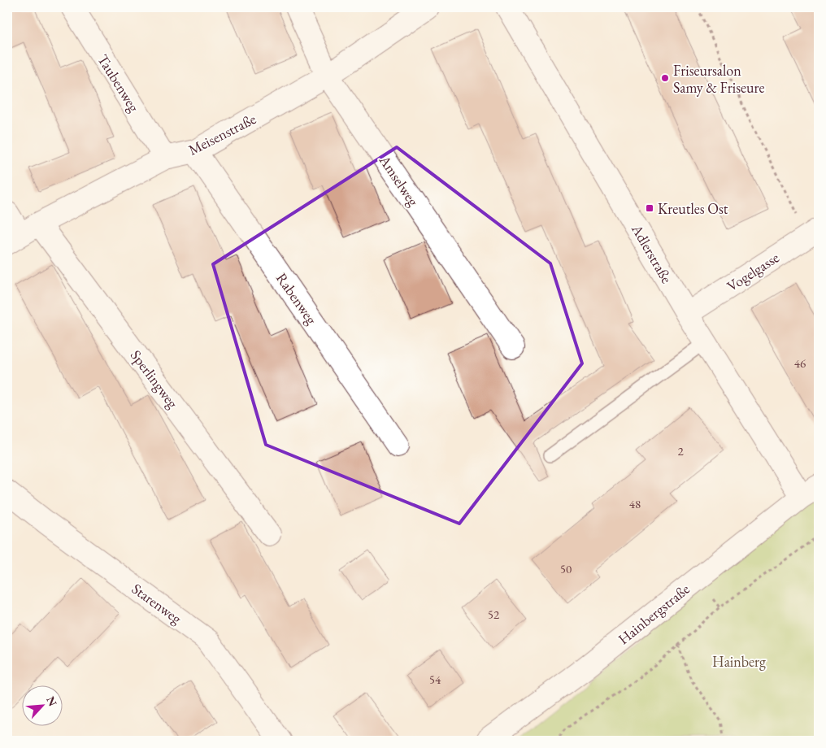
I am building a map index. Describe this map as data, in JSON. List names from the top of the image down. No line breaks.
{"streets":{"street":["Taubenweg","Meisenstraße","Amselweg","Adlerstraße","Vogelgasse","Rabenweg","Sperlingweg","Starenweg","Hainbergstraße"]},"crossings":[["Taubenweg","Meisenstraße"],["Meisenstraße","Amselweg"],["Meisenstraße","Rabenweg"],["Meisenstraße","Sperlingweg"],["Adlerstraße","Vogelgasse"],["Adlerstraße","Hainbergstraße"]],"parks":["Hainberg"],"places":{"other":["Friseursalon Samy & Friseure"],"transit":["Kreutles Ost"]},"house_numbers":["46","2","48","50","52","54"],"north":"top right"}
